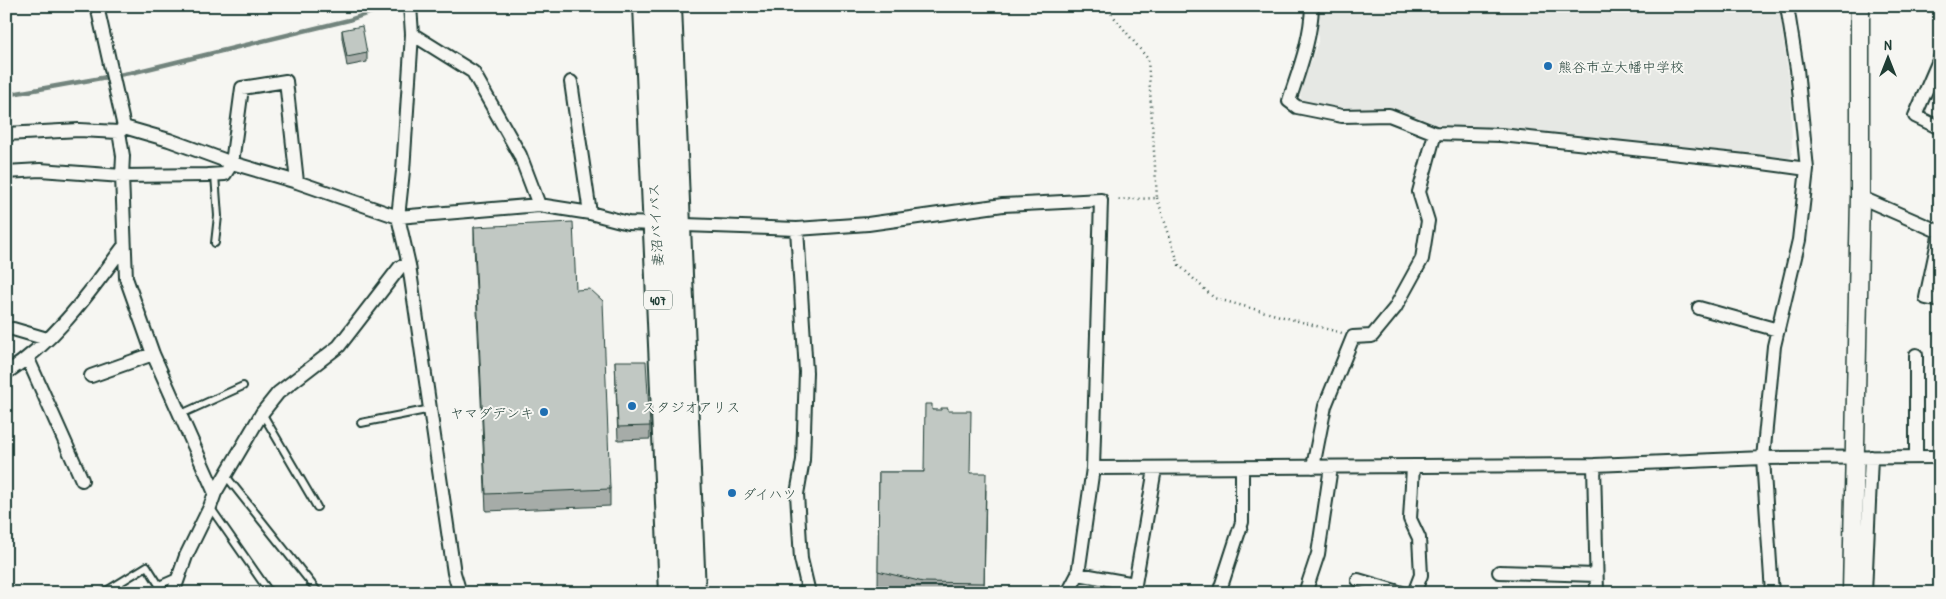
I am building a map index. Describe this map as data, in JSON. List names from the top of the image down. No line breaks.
{"streets":{"highway":["妻沼バイパス","407"]},"places":["熊谷市立大幡中学校","スタジオアリス","ヤマダデンキ","ダイハツ"],"north":"top"}
